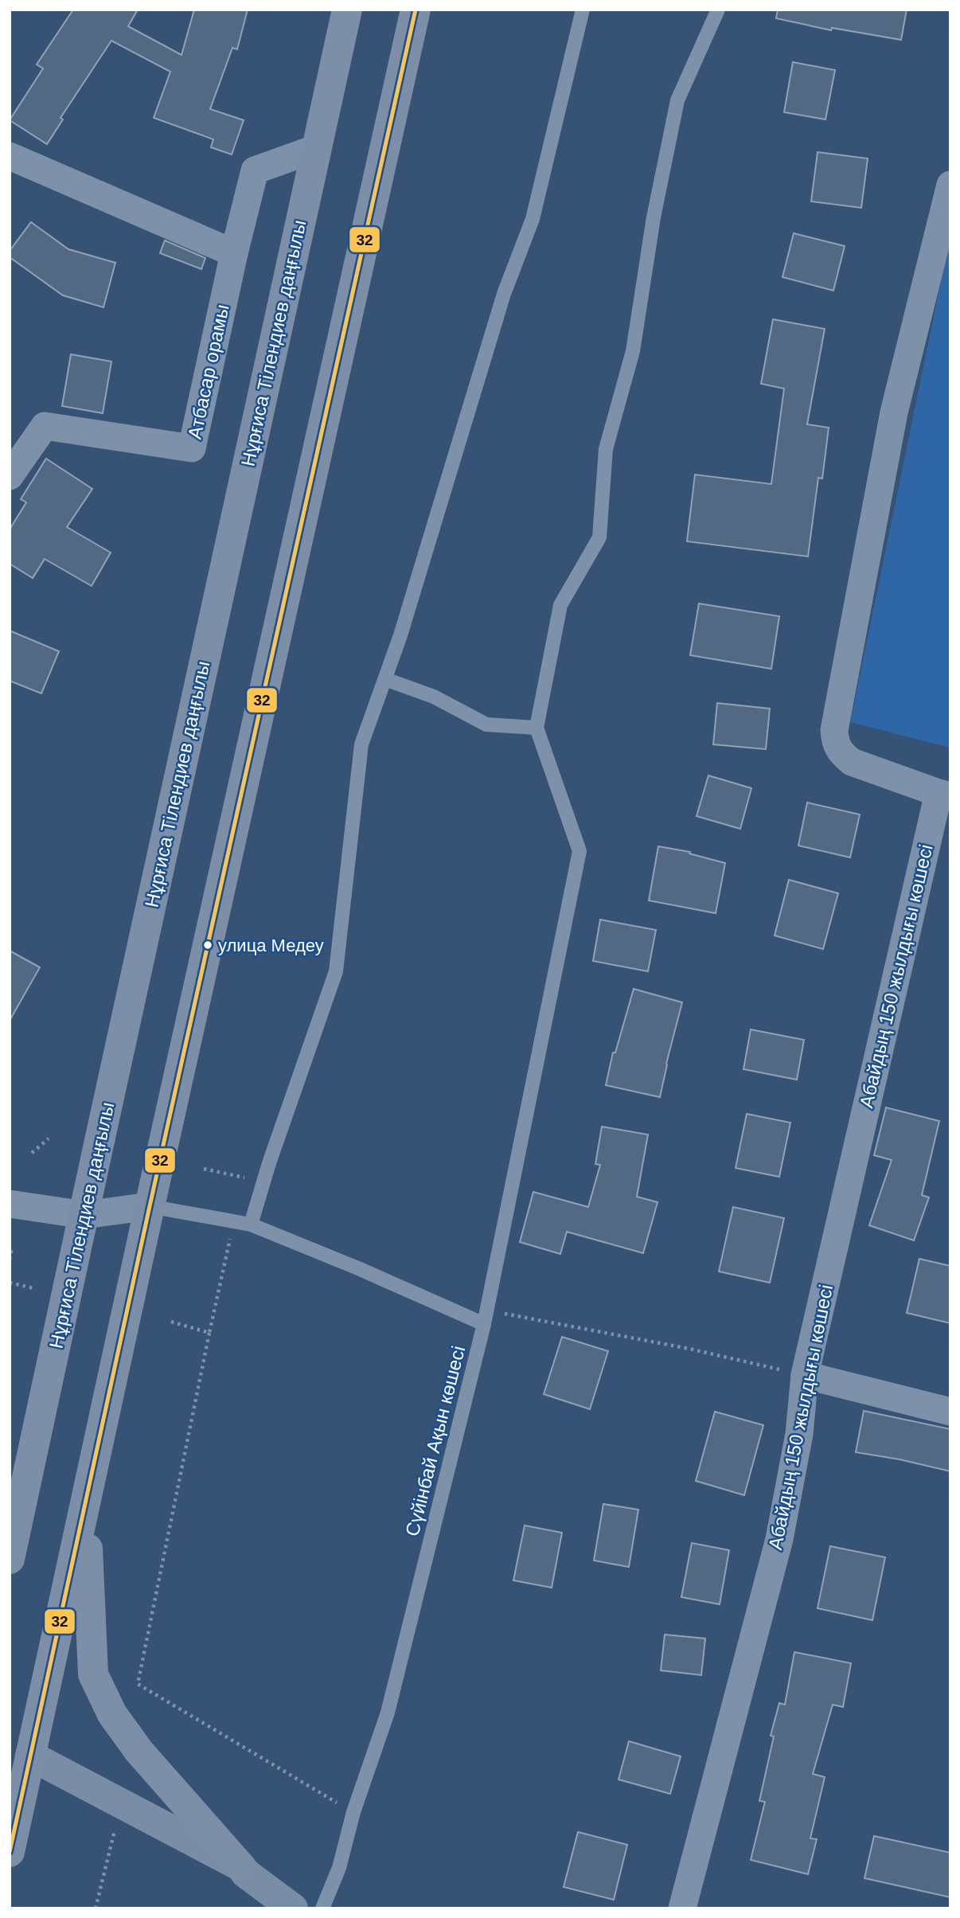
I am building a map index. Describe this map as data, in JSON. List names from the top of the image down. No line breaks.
{"streets":{"main road":["Нұрғиса Тілендиев даңғылы"],"street":["Атбасар орамы","Абайдың 150 жылдығы көшесі"],"lane":["Сүйінбай Ақын көшесі"]},"crossings":[["Нұрғиса Тілендиев даңғылы","Атбасар орамы"]],"places":["улица Медеу"],"lines":["transit line 32"]}
